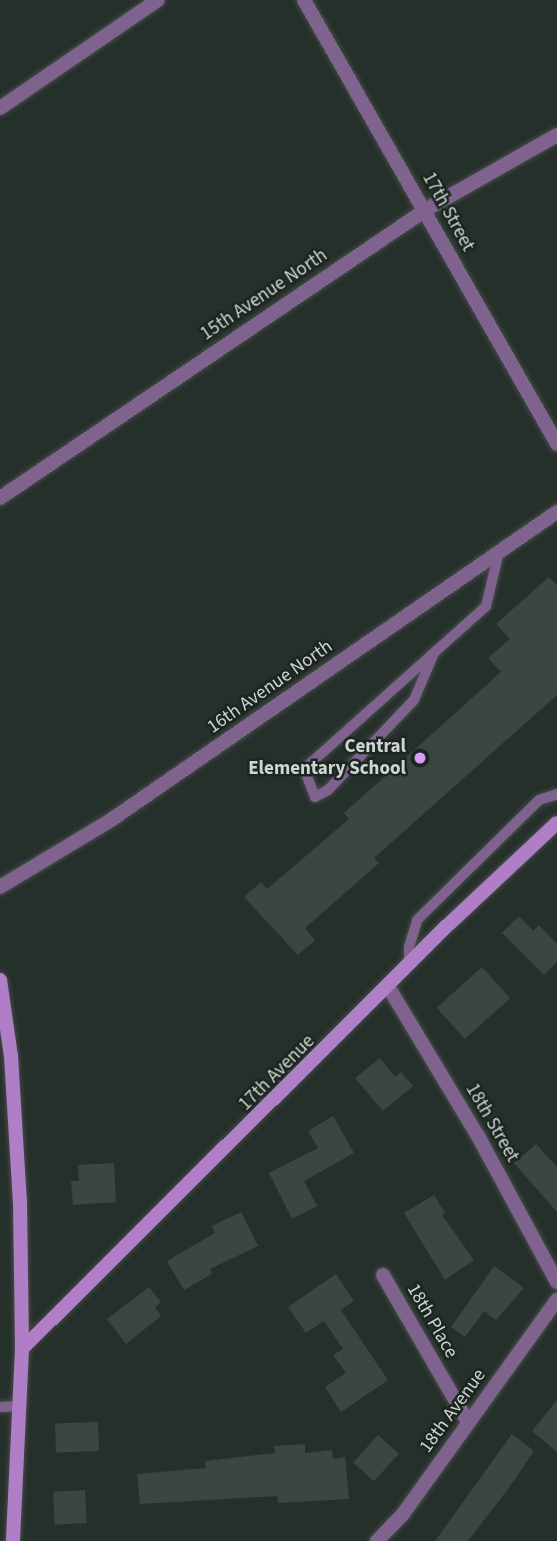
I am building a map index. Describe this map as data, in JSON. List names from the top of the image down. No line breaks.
{"streets":{"street":["17th Street","15th Avenue North","16th Avenue North","17th Avenue","18th Street","18th Place","18th Avenue"]},"crossings":[["17th Street","15th Avenue North"],["17th Avenue","18th Street"],["18th Place","18th Avenue"]],"places":["Central Elementary School"]}
